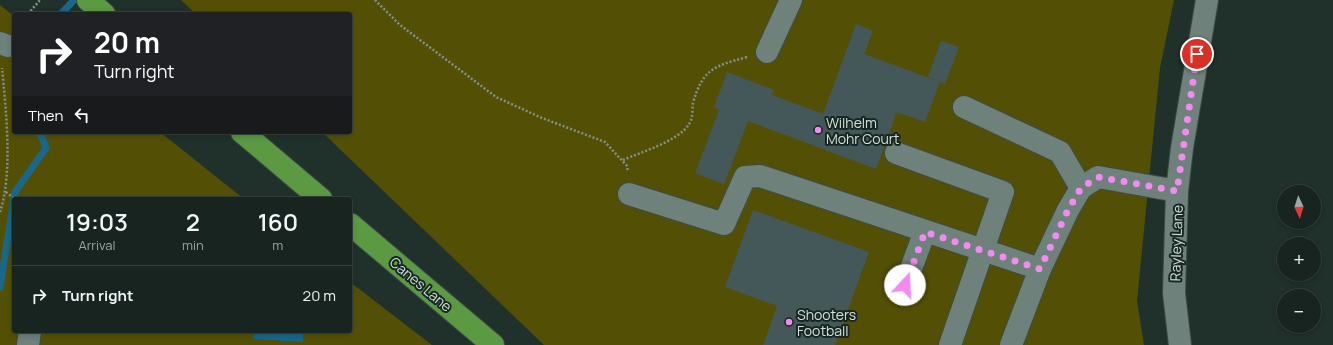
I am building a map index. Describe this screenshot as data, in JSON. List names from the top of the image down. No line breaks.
{"streets":{"highway":["Canes Lane"],"street":["Rayley Lane"]},"places":["Wilhelm Mohr Court","Shooters Football"],"north":"bottom","page":{"turn":["20 m","Turn right"],"then":"Then","map_buttons":["+","−"],"eta":["19:03","Arrival","2","min","160","m"],"list":[{"name":"Turn right","value":"20 m"}]}}
